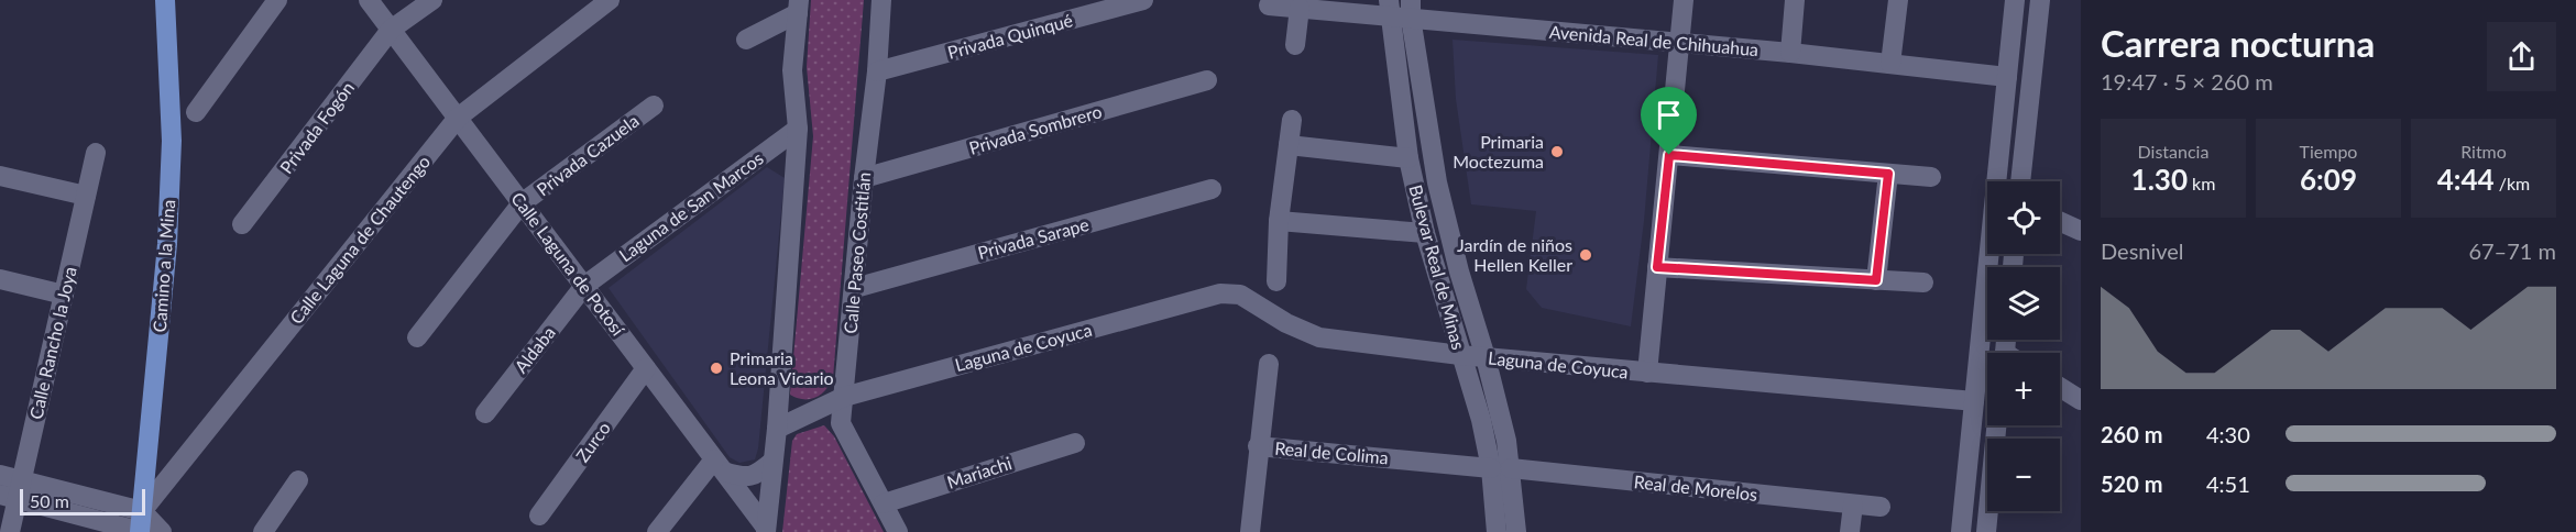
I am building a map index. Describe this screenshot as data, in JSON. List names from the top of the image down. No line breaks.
{"streets":{"main road":["Camino a la Mina"],"street":["Privada Quinqué","Avenida Real de Chihuahua","Privada Fogón","Privada Sombrero","Privada Cazuela","Laguna de San Marcos","Privada Sarape","Calle Laguna de Chautengo","Calle Paseo Costitlán","Calle Laguna de Potosí","Bulevar Real de Minas","Calle Rancho la Joya","Laguna de Coyuca","Aldaba","Zurco","Real de Colima","Mariachi","Real de Morelos"]},"crossings":[["Privada Quinqué","Calle Paseo Costitlán"],["Avenida Real de Chihuahua","Bulevar Real de Minas"],["Privada Fogón","Calle Laguna de Potosí"],["Privada Sombrero","Calle Paseo Costitlán"],["Privada Cazuela","Calle Laguna de Potosí"],["Laguna de San Marcos","Calle Laguna de Potosí"],["Laguna de San Marcos","Aldaba"],["Privada Sarape","Calle Paseo Costitlán"],["Calle Laguna de Chautengo","Calle Laguna de Potosí"],["Calle Laguna de Chautengo","Camino a la Mina"],["Calle Paseo Costitlán","Laguna de Coyuca"],["Calle Paseo Costitlán","Mariachi"],["Calle Laguna de Potosí","Aldaba"],["Calle Laguna de Potosí","Zurco"],["Bulevar Real de Minas","Laguna de Coyuca"],["Bulevar Real de Minas","Real de Colima"],["Bulevar Real de Minas","Real de Morelos"],["Real de Colima","Real de Morelos"]],"places":["Primaria Moctezuma","Jardín de niños Hellen Keller","Primaria Leona Vicario"],"scale_bar":"50 m","page":{"heading":["Carrera nocturna","19:47 · 5 × 260 m"],"stats":[["Distancia","1.30 km"],["Tiempo","6:09"],["Ritmo","4:44 /km"]],"map_buttons":["+","−"],"chart":["Desnivel","67–71 m"],"list":[{"name":"260 m","note":"4:30"},{"name":"520 m","note":"4:51"}],"scale":"50 m"}}
